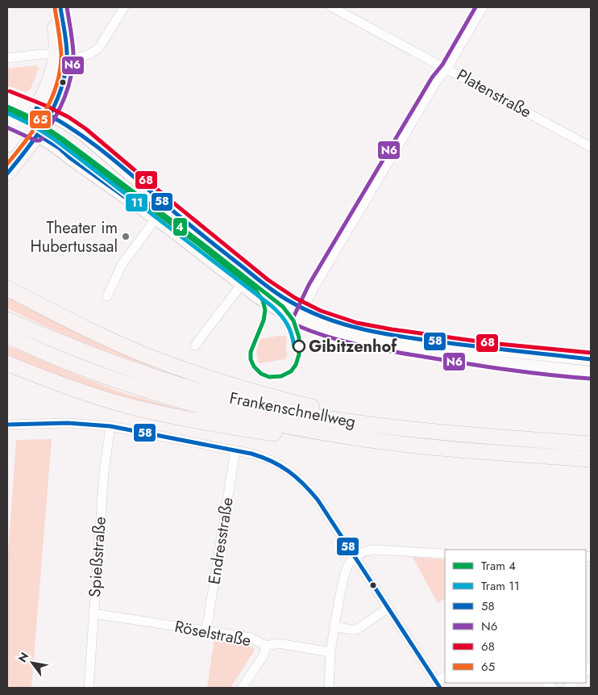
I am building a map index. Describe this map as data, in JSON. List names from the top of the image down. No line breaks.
{"streets":{"highway":["Frankenschnellweg"],"street":["Platenstraße","Endresstraße","Spießstraße","Röselstraße"]},"crossings":[["Endresstraße","Röselstraße"],["Spießstraße","Röselstraße"]],"places":["Theater im Hubertussaal","Gibitzenhof"],"lines":["transit line 58","transit line N6","transit line 65","transit line 68","tram line 4","tram line 11"],"legend":["Tram 4","Tram 11","58","N6","68","65"],"north":"top left"}
